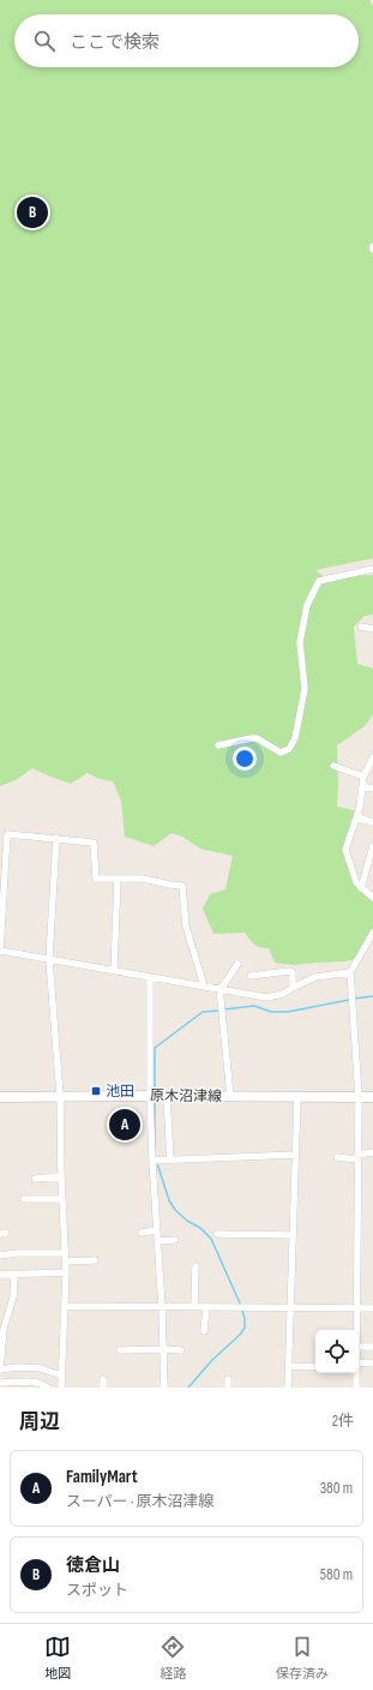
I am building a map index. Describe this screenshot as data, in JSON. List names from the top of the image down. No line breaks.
{"streets":{"main road":["原木沼津線"]},"places":{"transit":["池田"]},"page":{"search":"ここで検索","pins":["B","A"],"heading":["周辺","2件"],"list":[{"mark":"A","name":"FamilyMart","note":"スーパー · 原木沼津線","value":"380 m"},{"mark":"B","name":"徳倉山","note":"スポット","value":"580 m"}],"nav":["地図","経路","保存済み"]}}
